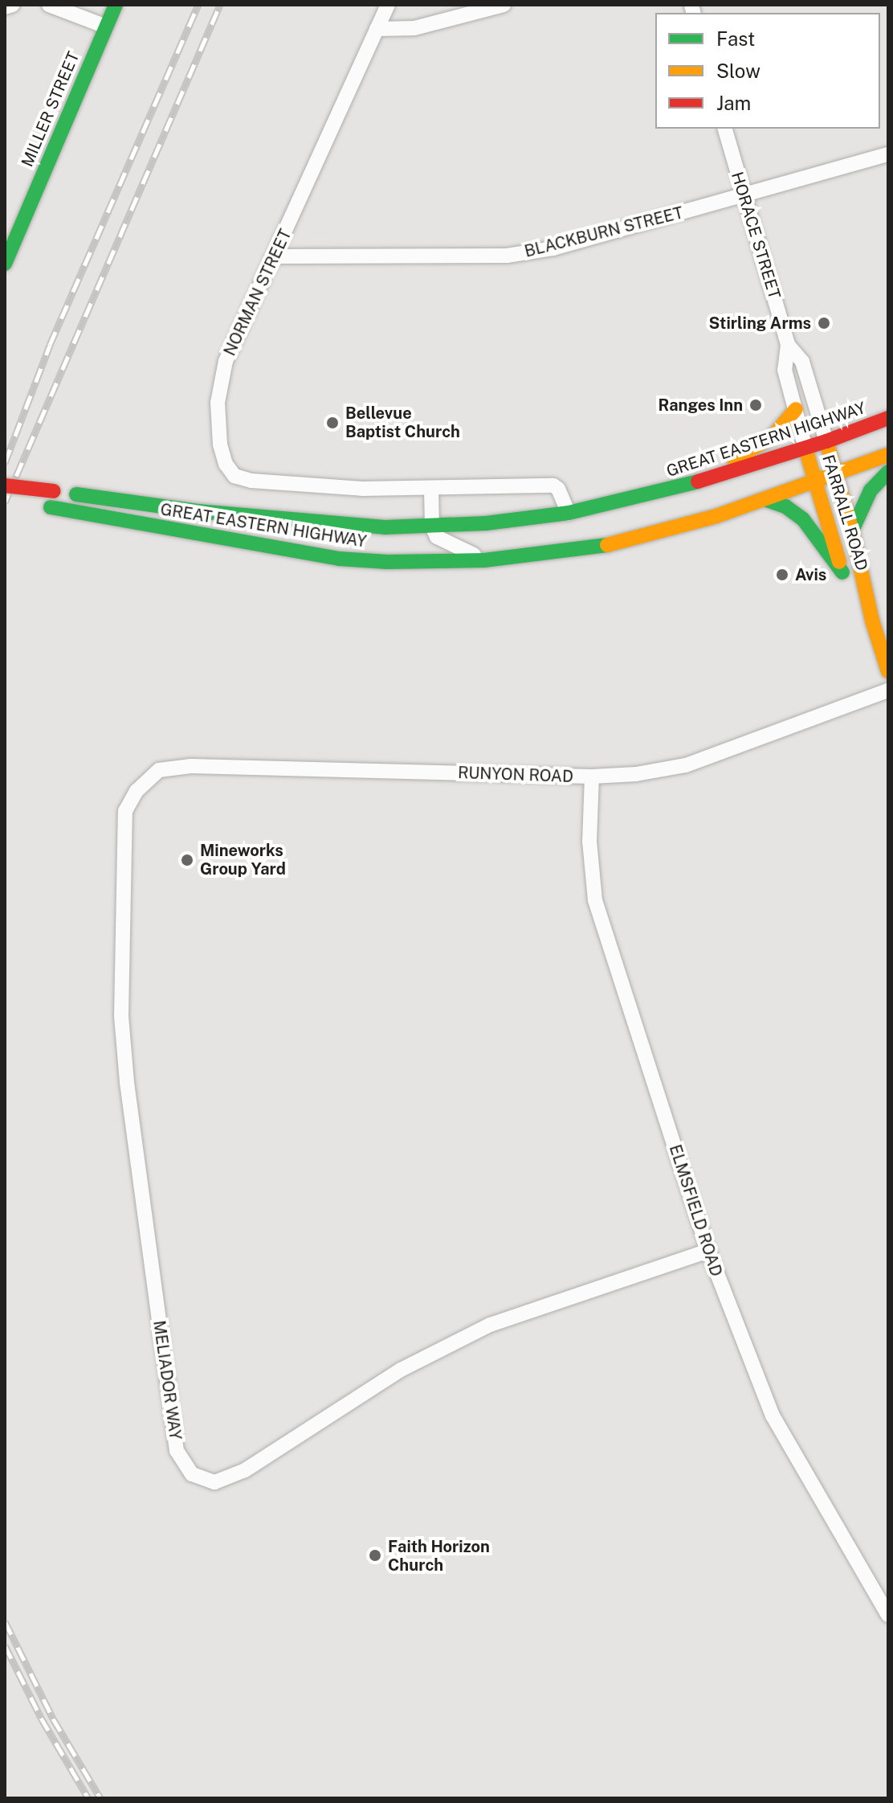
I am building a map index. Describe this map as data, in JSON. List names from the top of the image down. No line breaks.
{"streets":{"main road":["MILLER STREET","GREAT EASTERN HIGHWAY","FARRALL ROAD"],"street":["BLACKBURN STREET","HORACE STREET","NORMAN STREET","RUNYON ROAD","ELMSFIELD ROAD","MELIADOR WAY"]},"crossings":[["BLACKBURN STREET","HORACE STREET"],["BLACKBURN STREET","NORMAN STREET"],["HORACE STREET","GREAT EASTERN HIGHWAY"],["HORACE STREET","FARRALL ROAD"],["NORMAN STREET","GREAT EASTERN HIGHWAY"],["GREAT EASTERN HIGHWAY","FARRALL ROAD"],["RUNYON ROAD","ELMSFIELD ROAD"],["RUNYON ROAD","MELIADOR WAY"],["ELMSFIELD ROAD","MELIADOR WAY"]],"places":["Stirling Arms","Ranges Inn","Bellevue Baptist Church","Avis","Mineworks Group Yard","Faith Horizon Church"],"legend":["Fast","Slow","Jam"]}
